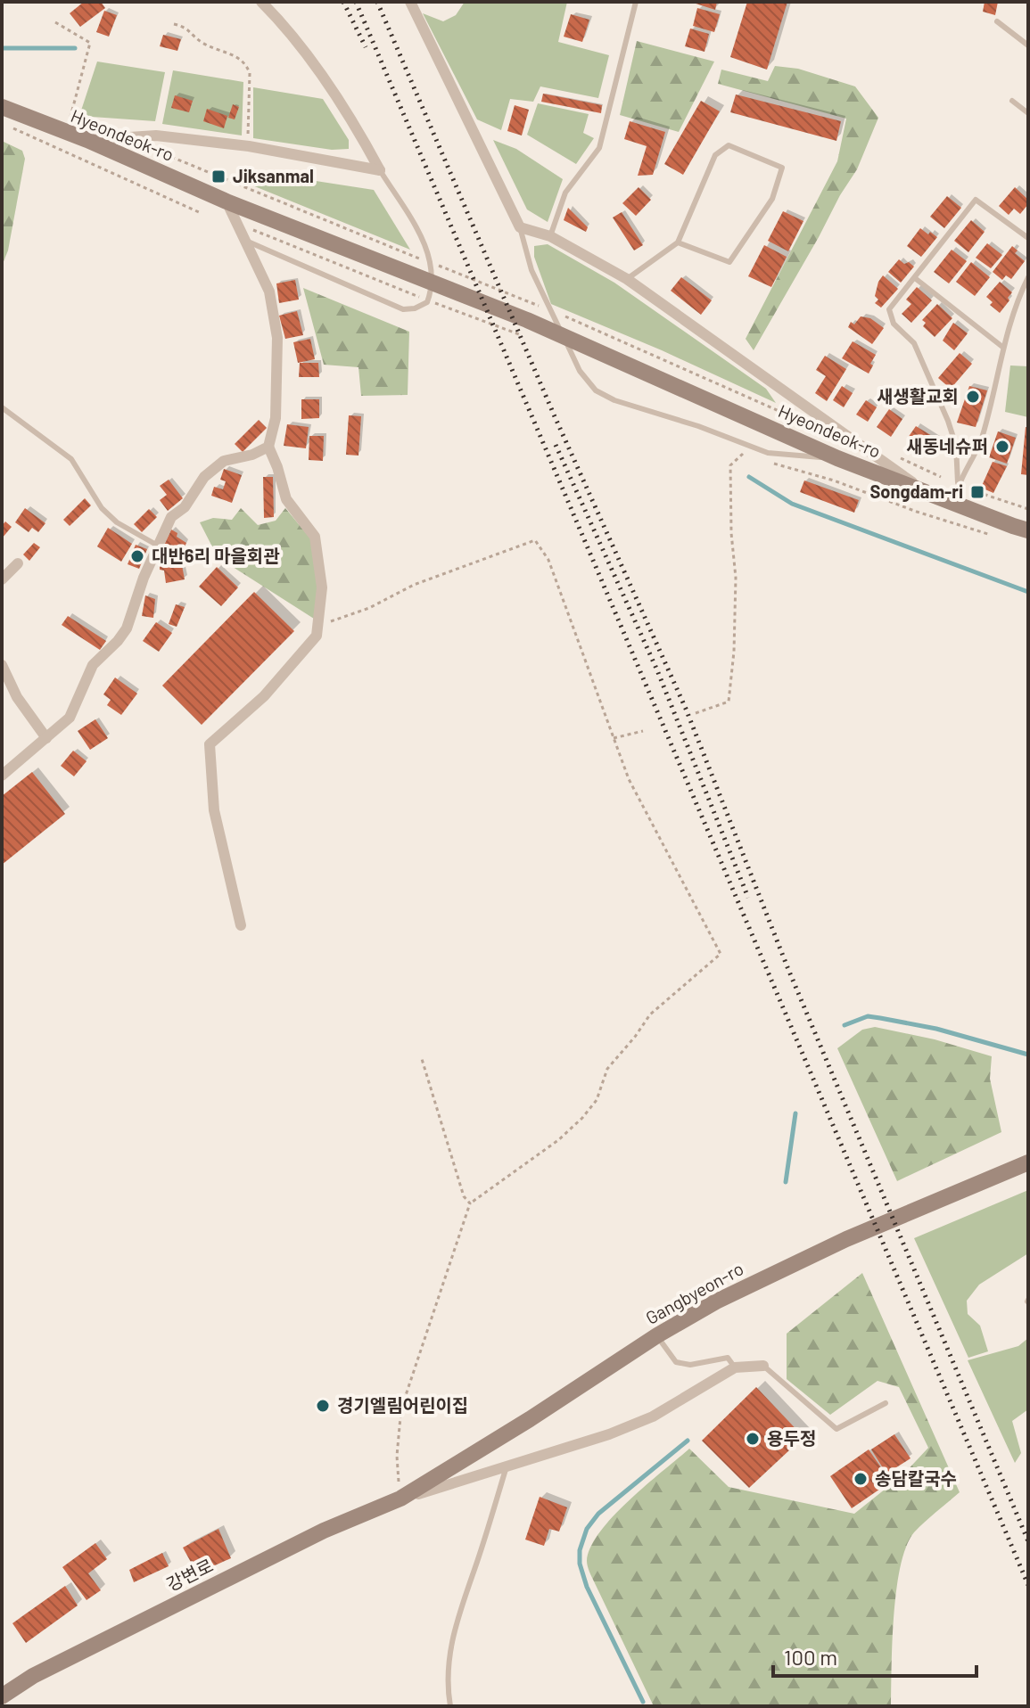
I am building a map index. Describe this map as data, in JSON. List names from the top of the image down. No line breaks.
{"streets":{"street":["Hyeondeok-ro","Gangbyeon-ro","강변로"]},"crossings":[["Gangbyeon-ro","강변로"]],"places":{"transit":["Jiksanmal","Songdam-ri"],"other":["새생활교회","새동네슈퍼","대반6리 마을회관","경기엘림어린이집","용두정","송담칼국수"]},"scale_bar":"100 m"}
